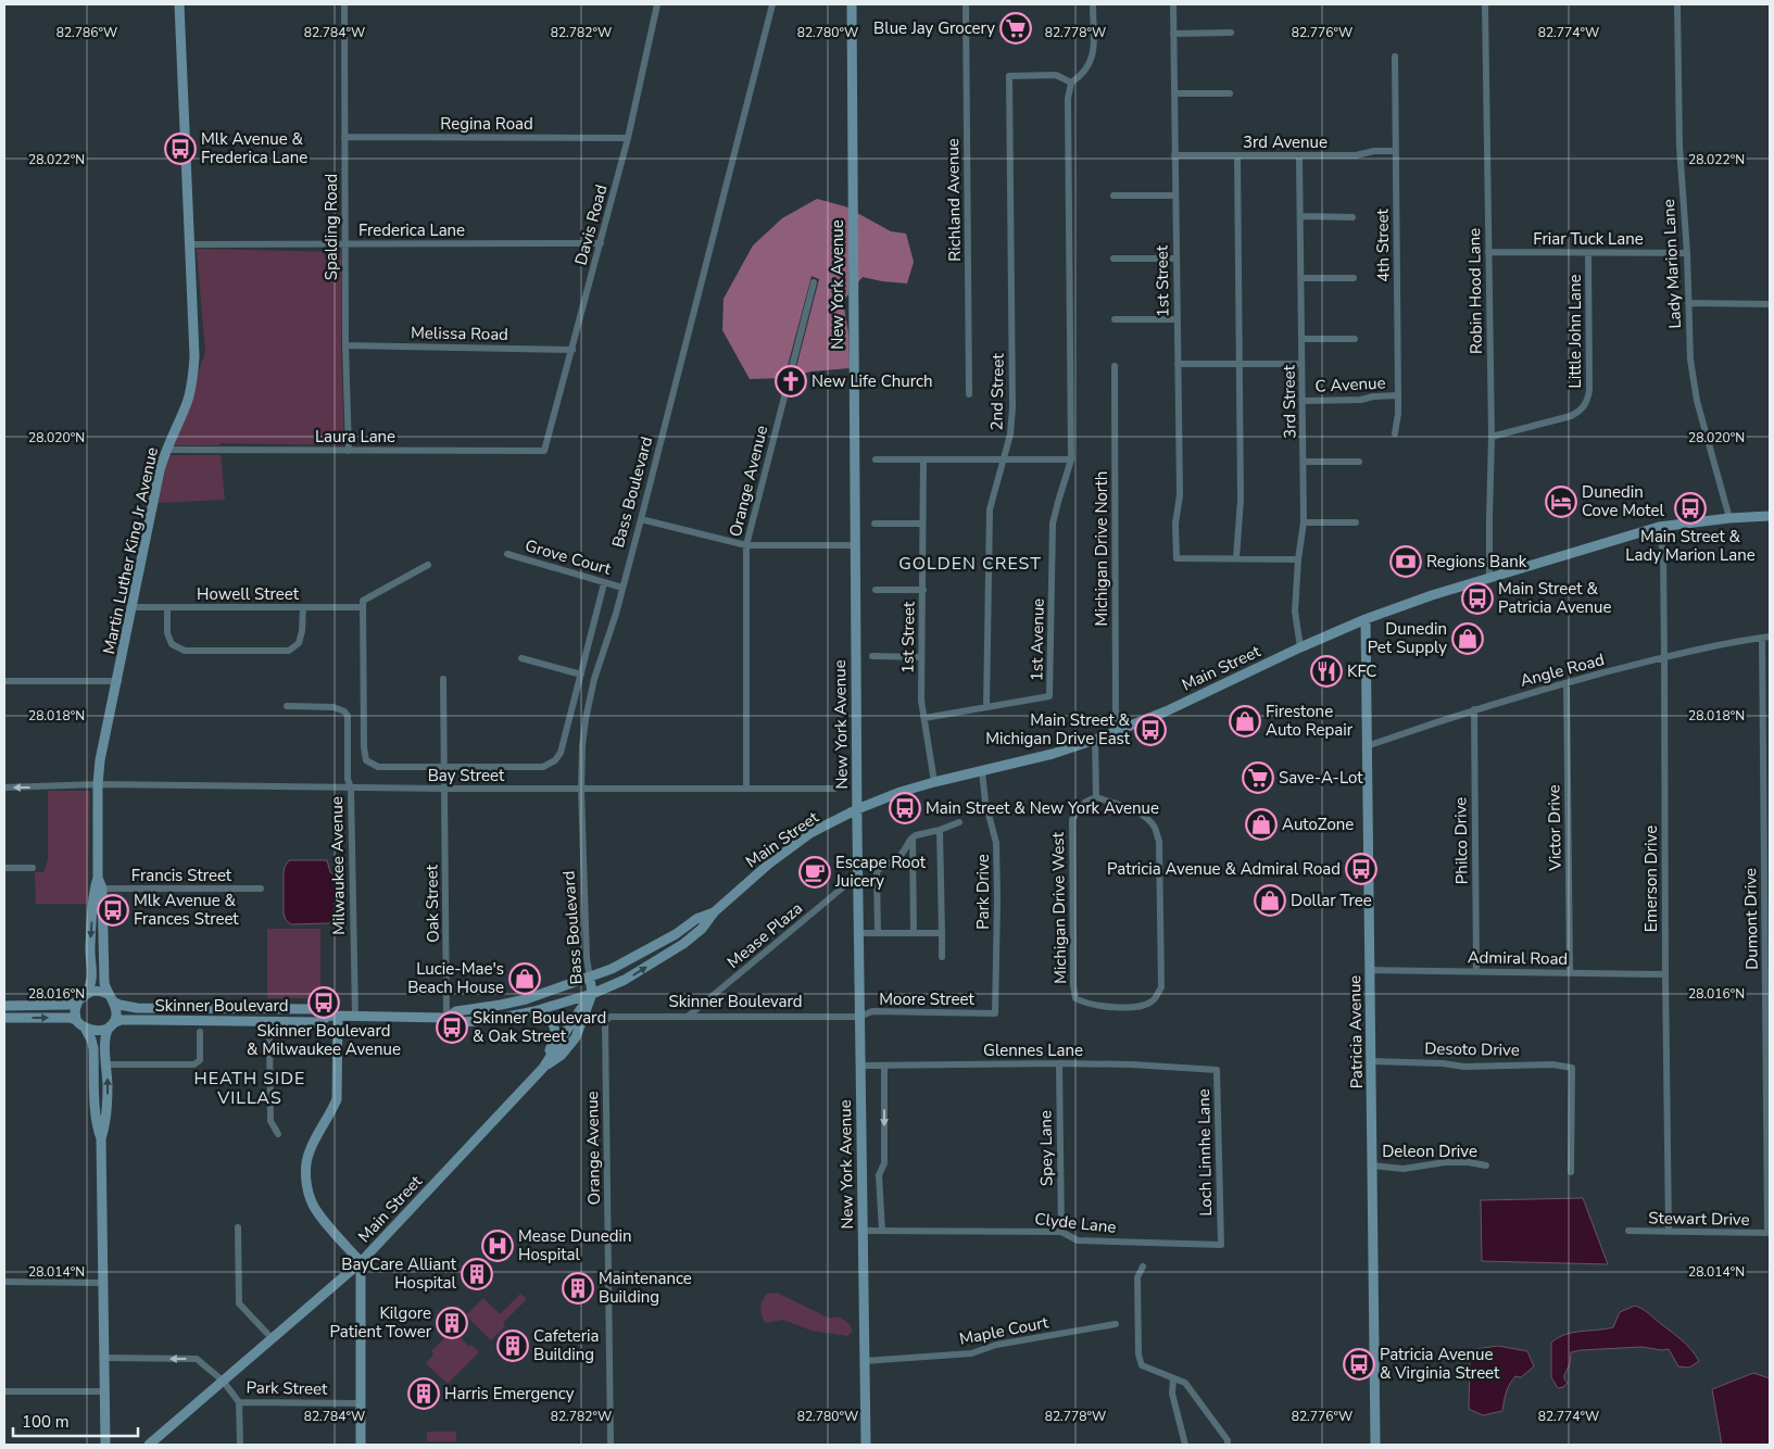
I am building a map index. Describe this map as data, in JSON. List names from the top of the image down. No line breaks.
{"streets":{"street":["Regina Road","3rd Avenue","Richland Avenue","Davis Road","Spalding Road","Frederica Lane","Friar Tuck Lane","4th Street","Lady Marion Lane","1st Street","New York Avenue","Robin Hood Lane","Little John Lane","Melissa Road","C Avenue","2nd Street","3rd Street","Laura Lane","Orange Avenue","Bass Boulevard","Michigan Drive North","Martin Luther King Jr Avenue","Grove Court","Howell Street","1st Avenue","Main Street","Angle Road","Bay Street","Victor Drive","Philco Drive","Milwaukee Avenue","Francis Street","Emerson Drive","Park Drive","Oak Street","Michigan Drive West","Dumont Drive","Mease Plaza","Admiral Road","Moore Street","Skinner Boulevard","Patricia Avenue","Desoto Drive","Glennes Lane","Spey Lane","Deleon Drive","Loch Linnhe Lane","Stewart Drive","Clyde Lane","Maple Court","Park Street"]},"crossings":[["Regina Road","Davis Road"],["Regina Road","Spalding Road"],["3rd Avenue","4th Street"],["3rd Avenue","1st Street"],["3rd Avenue","3rd Street"],["Davis Road","Frederica Lane"],["Davis Road","Melissa Road"],["Davis Road","Laura Lane"],["Spalding Road","Frederica Lane"],["Spalding Road","Melissa Road"],["Spalding Road","Laura Lane"],["Frederica Lane","Martin Luther King Jr Avenue"],["Friar Tuck Lane","Lady Marion Lane"],["Friar Tuck Lane","Robin Hood Lane"],["Friar Tuck Lane","Little John Lane"],["4th Street","C Avenue"],["Lady Marion Lane","Main Street"],["1st Street","1st Avenue"],["New York Avenue","Main Street"],["New York Avenue","Mease Plaza"],["New York Avenue","Moore Street"],["New York Avenue","Skinner Boulevard"],["New York Avenue","Glennes Lane"],["New York Avenue","Clyde Lane"],["New York Avenue","Maple Court"],["Robin Hood Lane","Little John Lane"],["Robin Hood Lane","Main Street"],["C Avenue","3rd Street"],["2nd Street","1st Avenue"],["3rd Street","Main Street"],["Laura Lane","Martin Luther King Jr Avenue"],["Orange Avenue","Bay Street"],["Orange Avenue","Skinner Boulevard"],["Bass Boulevard","Grove Court"],["Bass Boulevard","Main Street"],["Bass Boulevard","Bay Street"],["Bass Boulevard","Skinner Boulevard"],["Michigan Drive North","Main Street"],["Martin Luther King Jr Avenue","Howell Street"],["Martin Luther King Jr Avenue","Bay Street"],["Martin Luther King Jr Avenue","Francis Street"],["Martin Luther King Jr Avenue","Skinner Boulevard"],["Main Street","Emerson Drive"],["Main Street","Park Drive"],["Main Street","Skinner Boulevard"],["Main Street","Patricia Avenue"],["Main Street","Park Street"],["Angle Road","Victor Drive"],["Angle Road","Philco Drive"],["Angle Road","Emerson Drive"],["Angle Road","Dumont Drive"],["Angle Road","Patricia Avenue"],["Bay Street","Milwaukee Avenue"],["Bay Street","Oak Street"],["Victor Drive","Admiral Road"],["Philco Drive","Admiral Road"],["Milwaukee Avenue","Skinner Boulevard"],["Emerson Drive","Admiral Road"],["Emerson Drive","Stewart Drive"],["Park Drive","Moore Street"],["Oak Street","Skinner Boulevard"],["Dumont Drive","Stewart Drive"],["Mease Plaza","Skinner Boulevard"],["Admiral Road","Patricia Avenue"],["Moore Street","Skinner Boulevard"],["Patricia Avenue","Desoto Drive"],["Patricia Avenue","Deleon Drive"],["Glennes Lane","Spey Lane"],["Glennes Lane","Loch Linnhe Lane"],["Spey Lane","Clyde Lane"],["Loch Linnhe Lane","Clyde Lane"]],"one_way":["Park Street"],"districts":["GOLDEN CREST","HEATH SIDE VILLAS"],"places":{"supermarket":["Blue Jay Grocery","Save-A-Lot"],"bus stop":["Mlk Avenue & Frederica Lane","Main Street & Lady Marion Lane","Main Street & Patricia Avenue","Main Street & Michigan Drive East","Main Street & New York Avenue","Patricia Avenue & Admiral Road","Mlk Avenue & Frances Street","Skinner Boulevard & Milwaukee Avenue","Skinner Boulevard & Oak Street","Patricia Avenue & Virginia Street"],"church":["New Life Church"],"hotel":["Dunedin Cove Motel"],"bank":["Regions Bank"],"shop":["Dunedin Pet Supply","Firestone Auto Repair","AutoZone","Dollar Tree","Lucie-Mae's Beach House"],"restaurant":["KFC"],"cafe":["Escape Root Juicery"],"hospital":["Mease Dunedin Hospital"],"building":["BayCare Alliant Hospital","Maintenance Building","Kilgore Patient Tower","Cafeteria Building","Harris Emergency"]},"scale_bar":"100 m","coordinates":["82.786°W","82.784°W","82.782°W","82.780°W","82.778°W","82.776°W","82.774°W","28.022°N","28.020°N","28.018°N","28.016°N","28.014°N"]}
